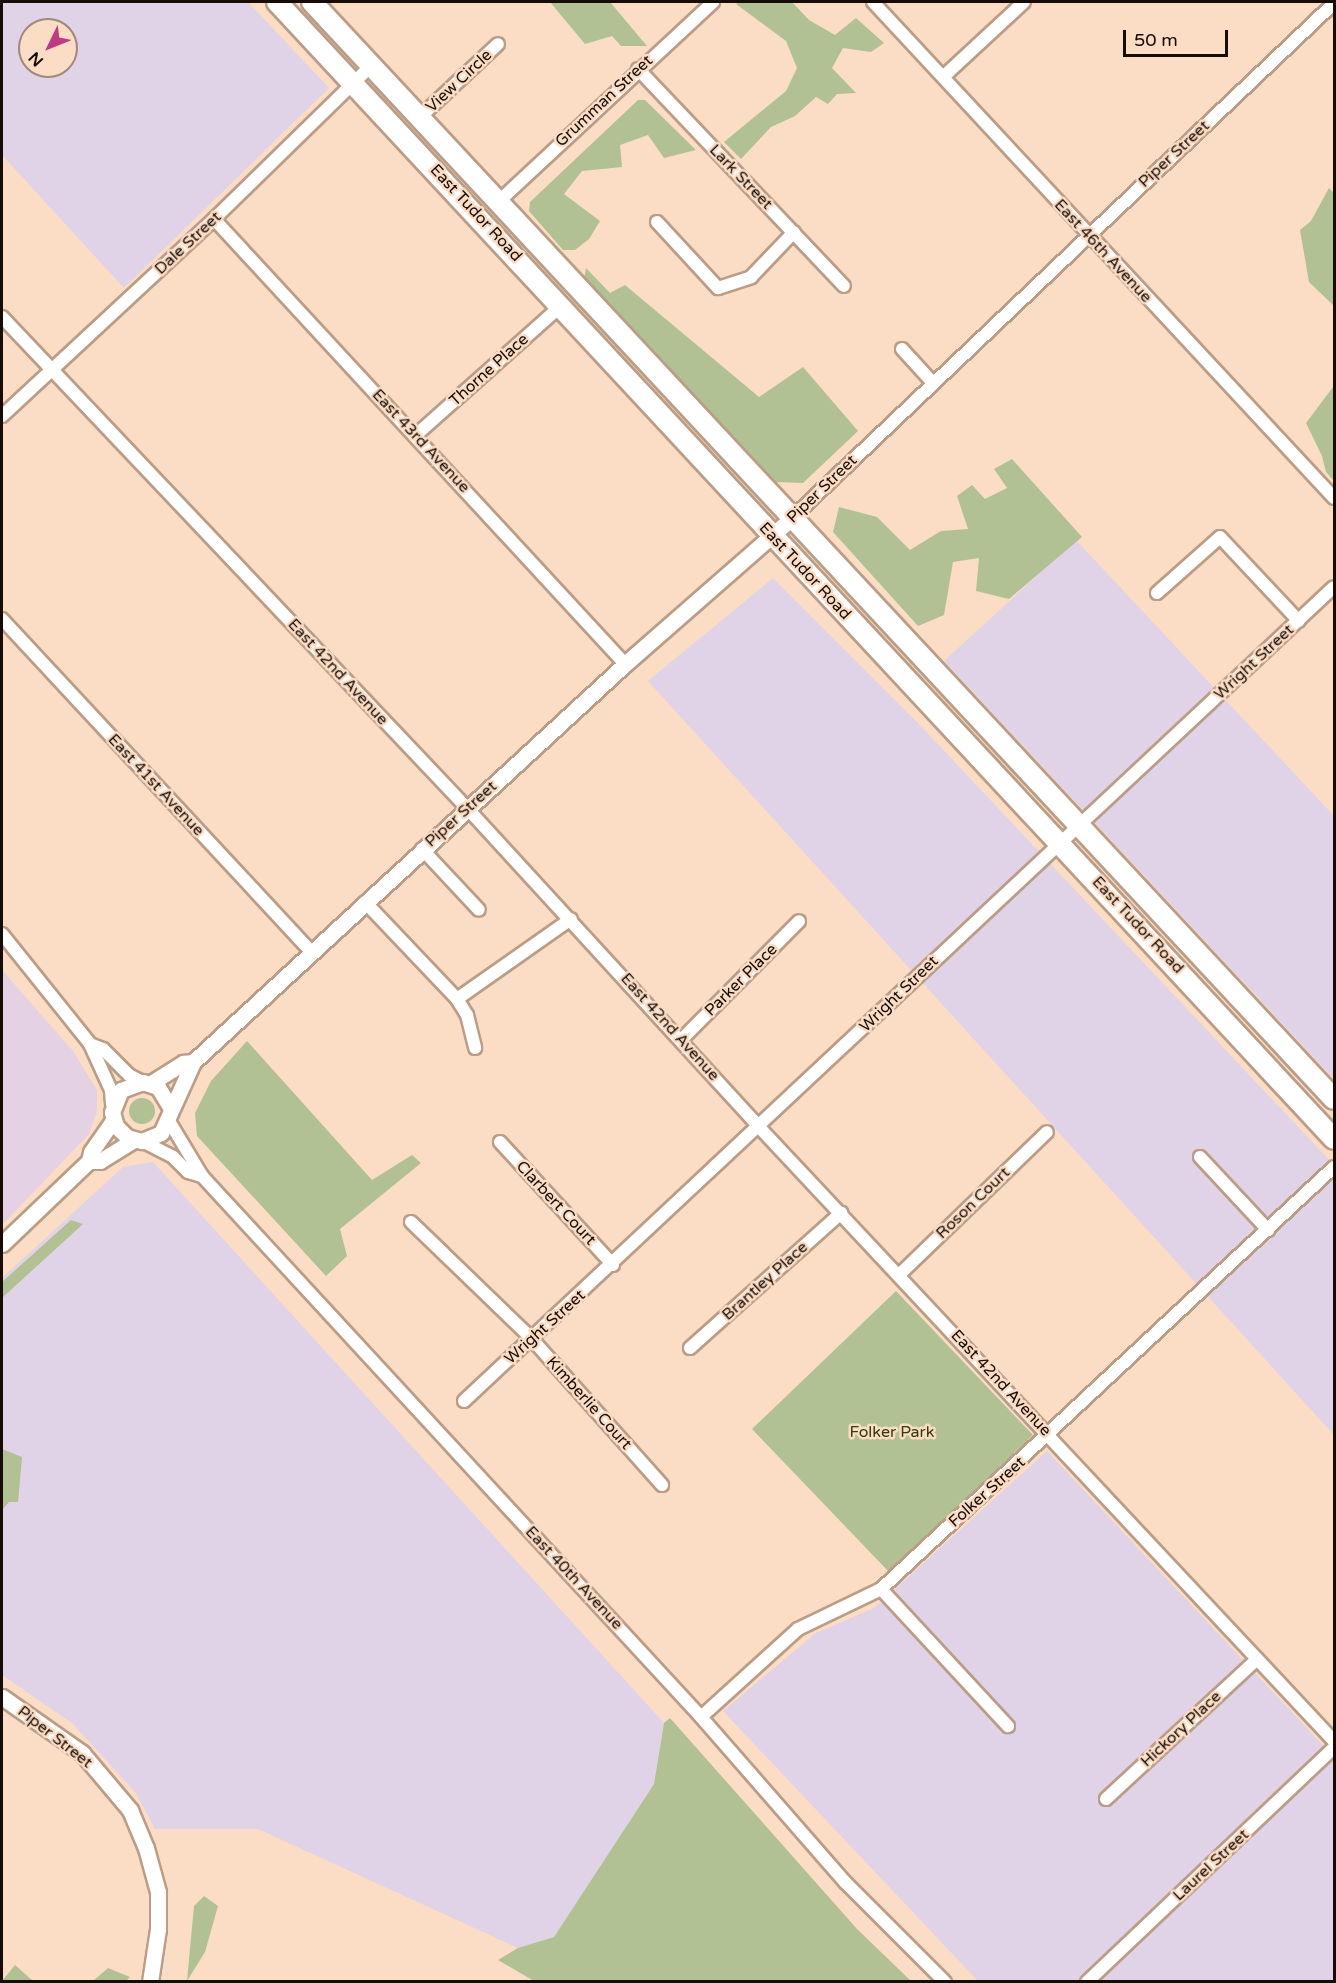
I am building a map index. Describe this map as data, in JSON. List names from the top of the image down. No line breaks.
{"streets":{"main road":["East Tudor Road"],"street":["View Circle","Grumman Street","Piper Street","Lark Street","Dale Street","East 46th Avenue","Thorne Place","East 43rd Avenue","Wright Street","East 42nd Avenue","East 41st Avenue","Parker Place","Clarbert Court","Roson Court","Brantley Place","Kimberlie Court","Folker Street","East 40th Avenue","Hickory Place","Laurel Street"]},"crossings":[["View Circle","East Tudor Road"],["Grumman Street","Lark Street"],["Grumman Street","East Tudor Road"],["Piper Street","East Tudor Road"],["Piper Street","East 46th Avenue"],["Piper Street","East 43rd Avenue"],["Piper Street","East 42nd Avenue"],["Piper Street","East 41st Avenue"],["Piper Street","East 40th Avenue"],["East Tudor Road","Dale Street"],["East Tudor Road","Thorne Place"],["East Tudor Road","Wright Street"],["Dale Street","East 43rd Avenue"],["Dale Street","East 42nd Avenue"],["Thorne Place","East 43rd Avenue"],["Wright Street","East 42nd Avenue"],["Wright Street","Clarbert Court"],["Wright Street","Kimberlie Court"],["East 42nd Avenue","Parker Place"],["East 42nd Avenue","Roson Court"],["East 42nd Avenue","Brantley Place"],["East 42nd Avenue","Folker Street"],["East 42nd Avenue","Hickory Place"],["Folker Street","East 40th Avenue"]],"parks":["Folker Park"],"scale_bar":"50 m","north":"bottom left"}
